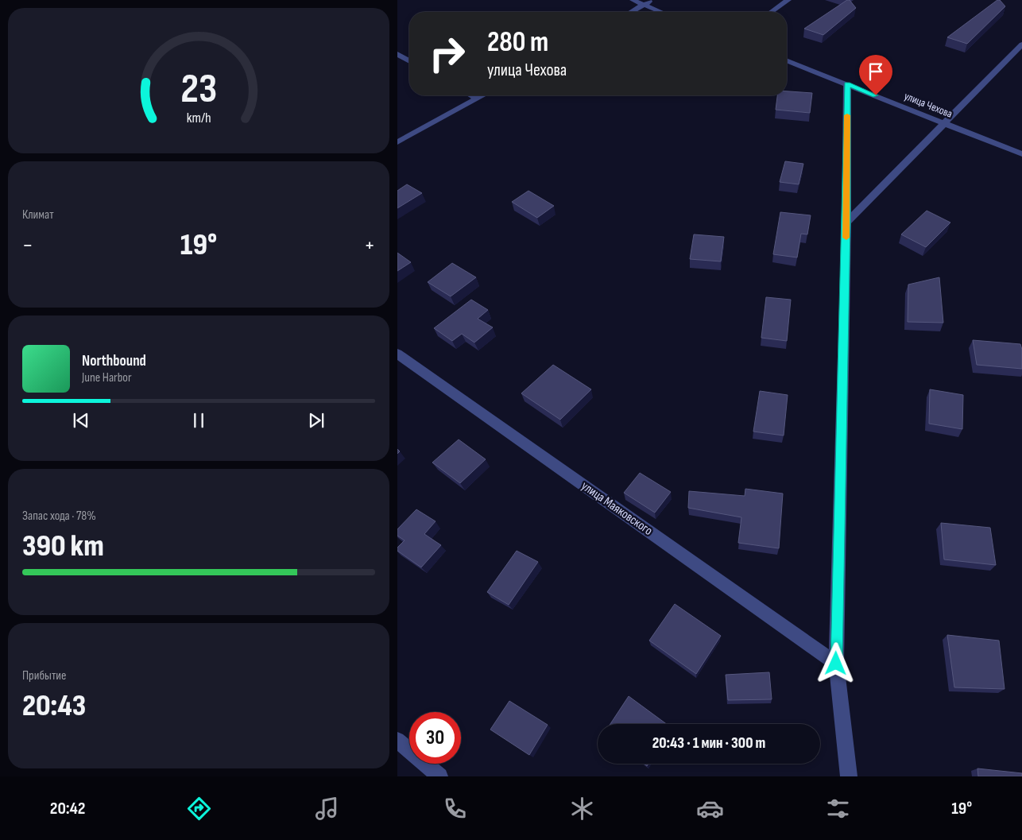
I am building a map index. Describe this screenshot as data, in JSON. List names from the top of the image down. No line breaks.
{"streets":{"street":["улица Чехова","улица Маяковского"]},"page":{"turn":["280 m","улица Чехова"],"tile":["Климат",["Запас хода · 78%","390 km"],["Прибытие","20:43"]],"heat":["−","19°","+"],"song":["Northbound","June Harbor"],"limit":"30","trip":"20:43 · 1 мин · 300 m","tabs":["20:42","19°"],"gauge":["23","km/h"]}}
